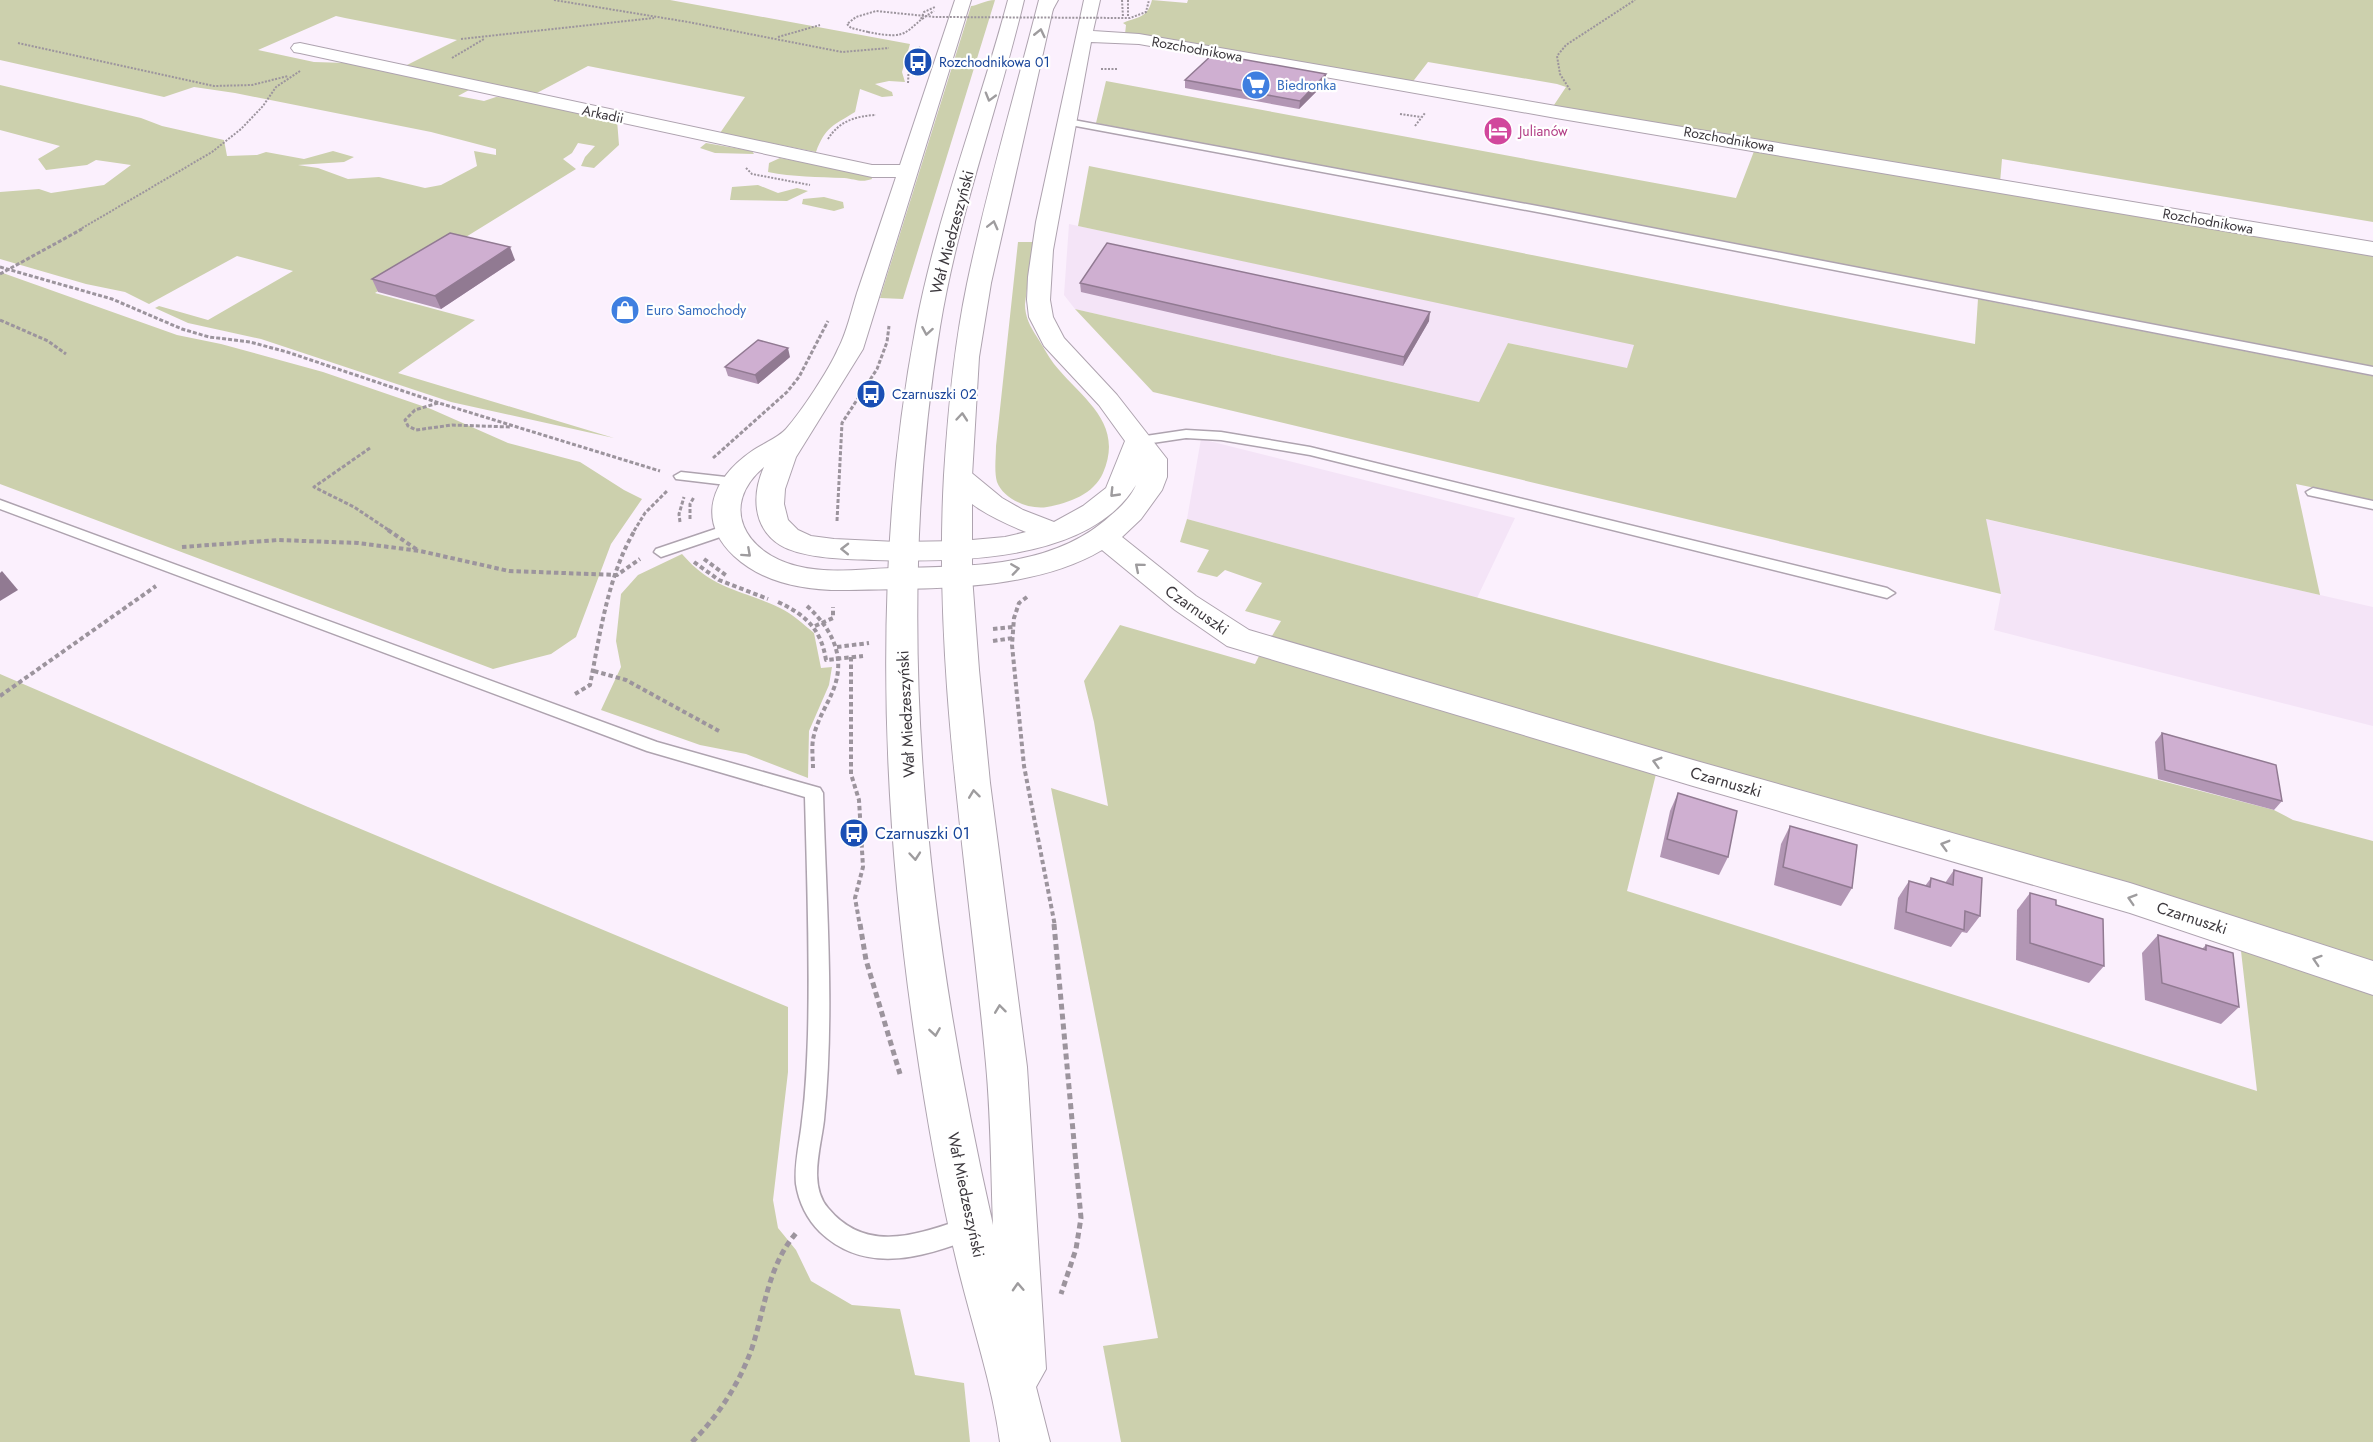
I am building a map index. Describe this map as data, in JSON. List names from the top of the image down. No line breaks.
{"streets":{"street":["Rozchodnikowa","Arkadii","Wał Miedzeszyński","Czarnuszki"]},"one_way":["Czarnuszki"],"places":{"bus stop":["Rozchodnikowa 01","Czarnuszki 02","Czarnuszki 01"],"supermarket":["Biedronka"],"hotel":["Julianów"],"shop":["Euro Samochody"]}}
